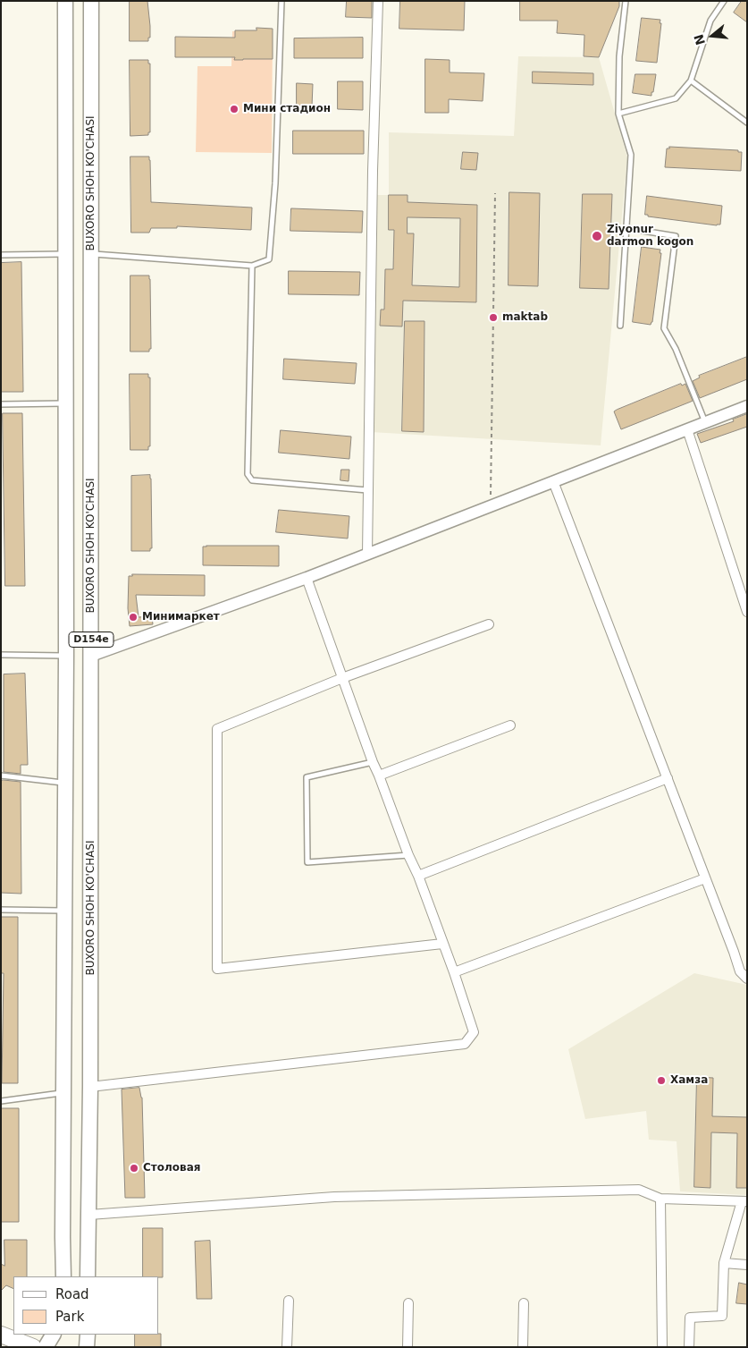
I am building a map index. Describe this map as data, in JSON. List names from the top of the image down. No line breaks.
{"streets":{"main road":["BUXORO SHOH KO'CHASI","D154e"]},"places":["Мини стадион","Ziyonur darmon kogon","maktab","Минимаркет","Хамза","Столовая"],"legend":["Road","Park"],"north":"left"}
